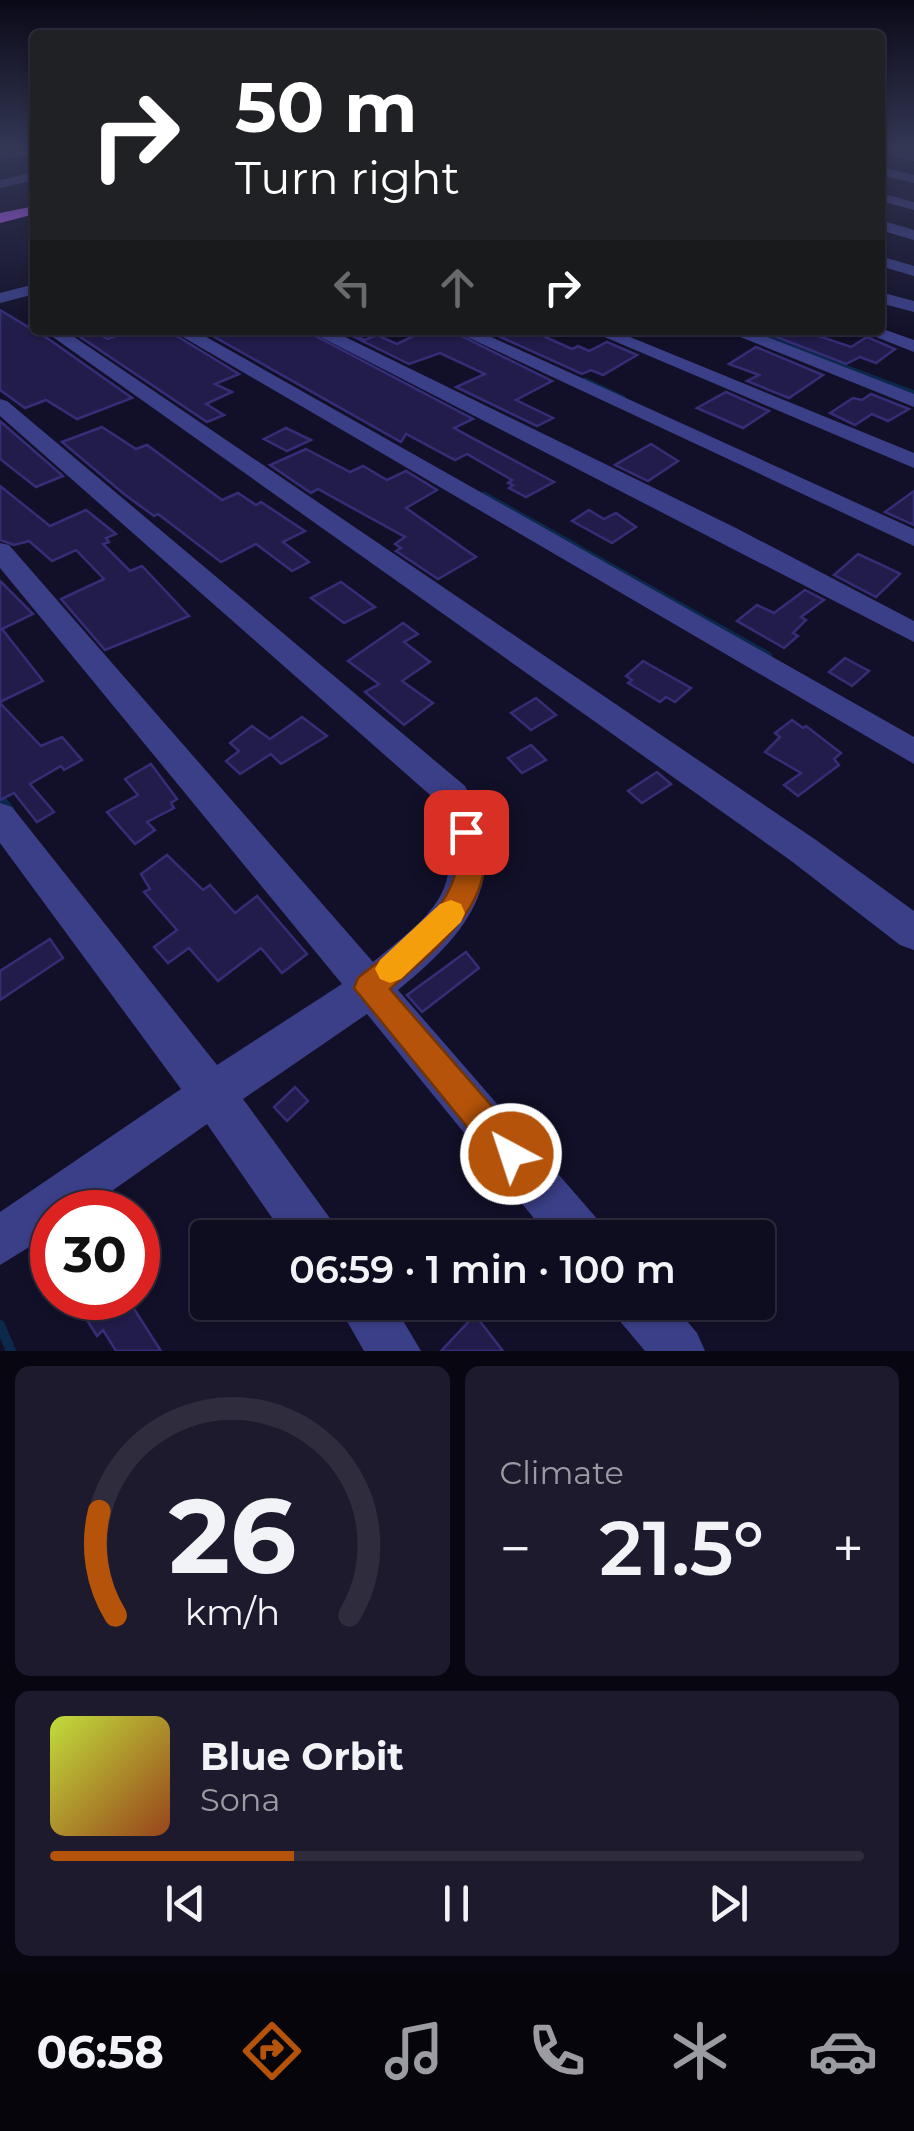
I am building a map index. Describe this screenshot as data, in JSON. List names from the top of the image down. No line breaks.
{"page":{"turn":["50 m","Turn right"],"limit":"30","trip":"06:59 · 1 min · 100 m","tile":"Climate","heat":["−","21.5°","+"],"song":["Blue Orbit","Sona"],"tabs":"06:58","gauge":["26","km/h"]}}
